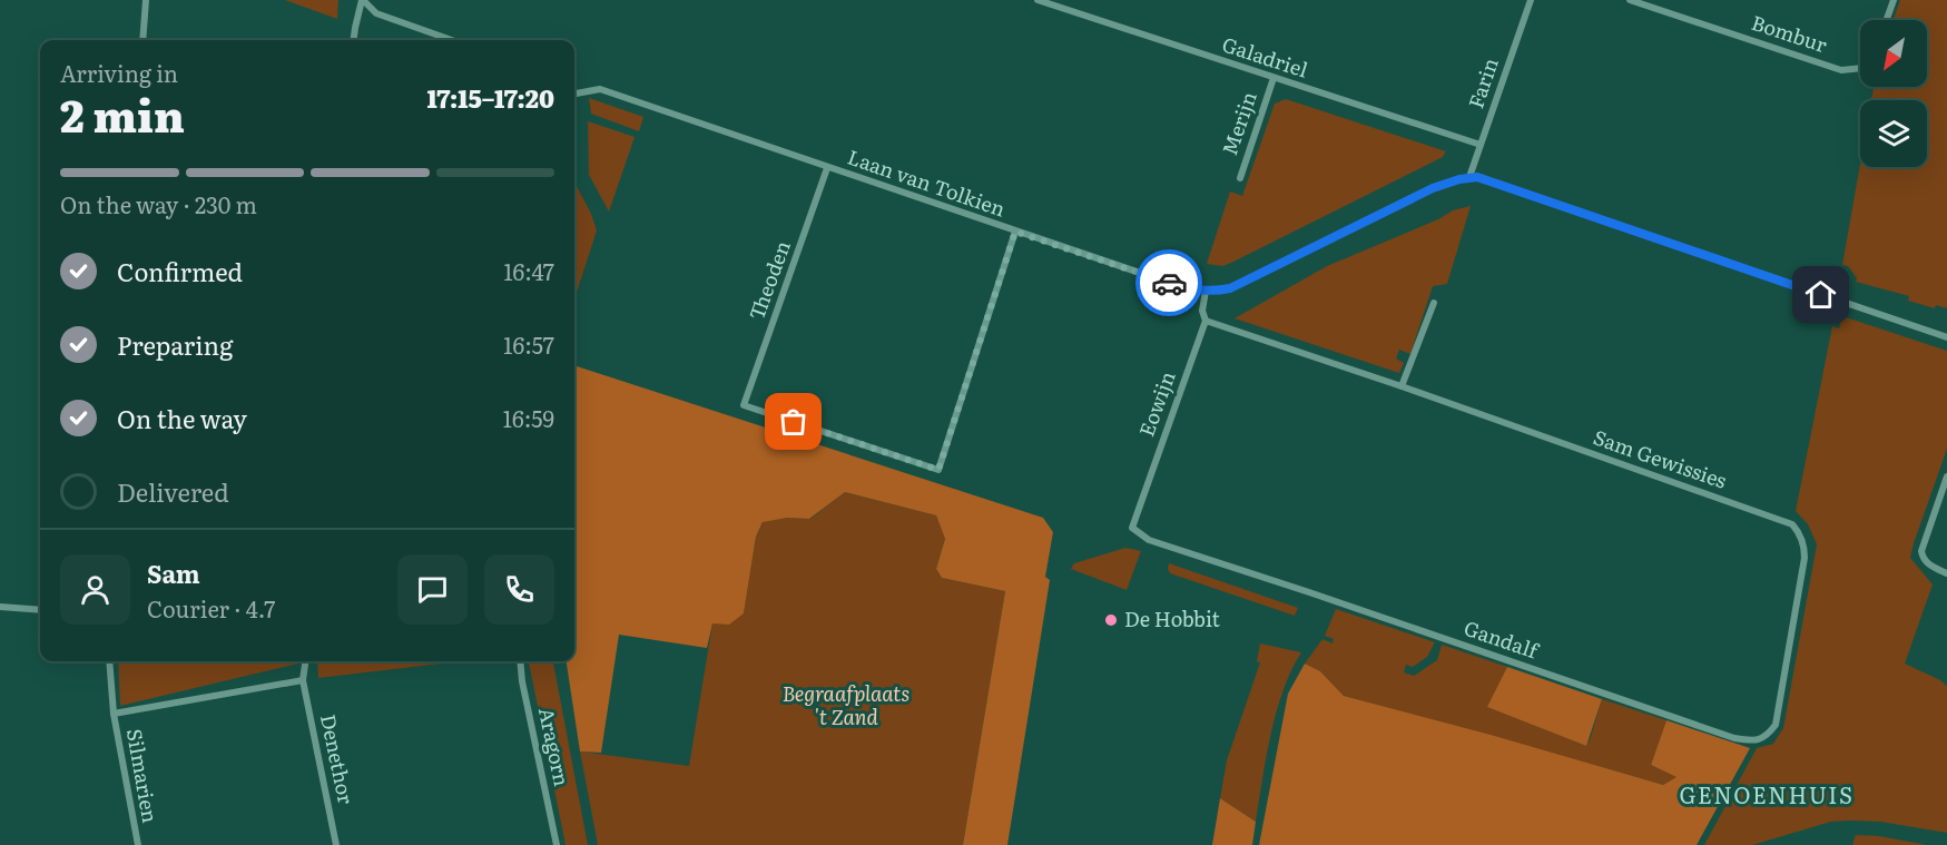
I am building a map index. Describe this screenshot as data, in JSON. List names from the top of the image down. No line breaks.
{"streets":{"street":["Bombur","Galadriel","Farin","Merijn","Laan van Tolkien","Theoden","Eowijn","Sam Gewissies","Gandalf","Aragorn","Denethor","Silmarien"]},"crossings":[["Galadriel","Farin"],["Galadriel","Merijn"],["Farin","Laan van Tolkien"],["Laan van Tolkien","Theoden"],["Laan van Tolkien","Eowijn"],["Eowijn","Sam Gewissies"],["Eowijn","Gandalf"],["Sam Gewissies","Gandalf"]],"districts":["GENOENHUIS"],"parks":["Begraafplaats 't Zand"],"places":["De Hobbit"],"north":"bottom left","page":{"heading":["2 min","Arriving in","17:15–17:20"],"panel":["Sam","Courier · 4.7"],"bar":"On the way · 230 m","list":[["Confirmed","16:47"],["Preparing","16:57"],["On the way","16:59"],"Delivered"]}}
